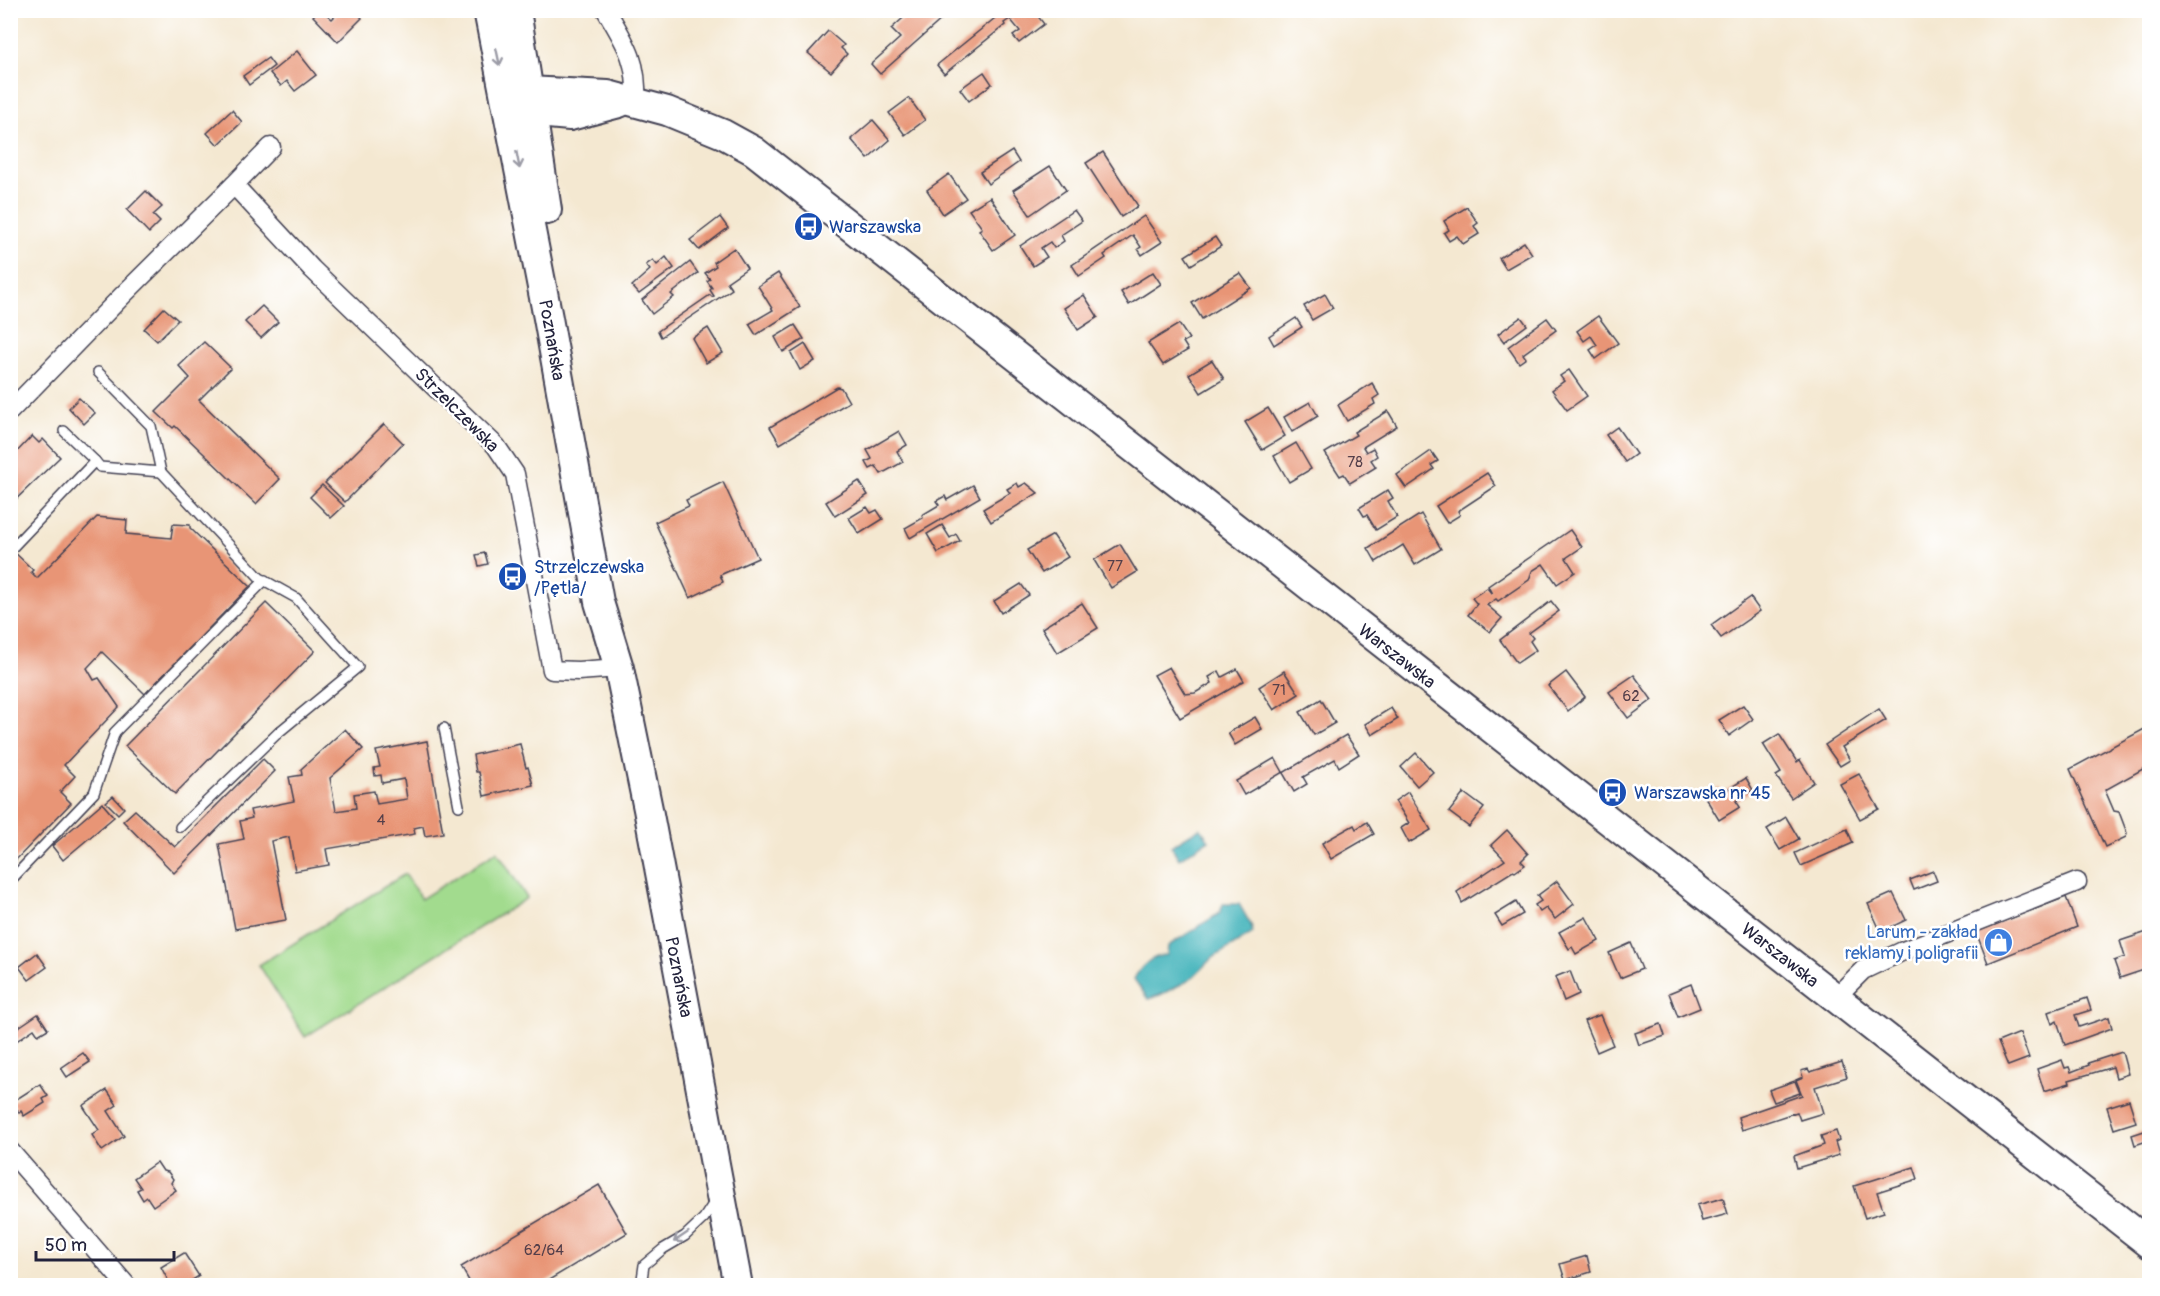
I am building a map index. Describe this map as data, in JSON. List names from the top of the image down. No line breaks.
{"streets":{"main road":["Poznańska","Warszawska"],"street":["Strzelczewska"]},"crossings":[["Poznańska","Strzelczewska"],["Poznańska","Warszawska"]],"places":{"bus stop":["Warszawska","Strzelczewska /Pętla/","Warszawska nr 45"],"shop":["Larum - zakład reklamy i poligrafii"]},"house_numbers":["78","77","71","62","4","62/64"],"scale_bar":"50 m"}
